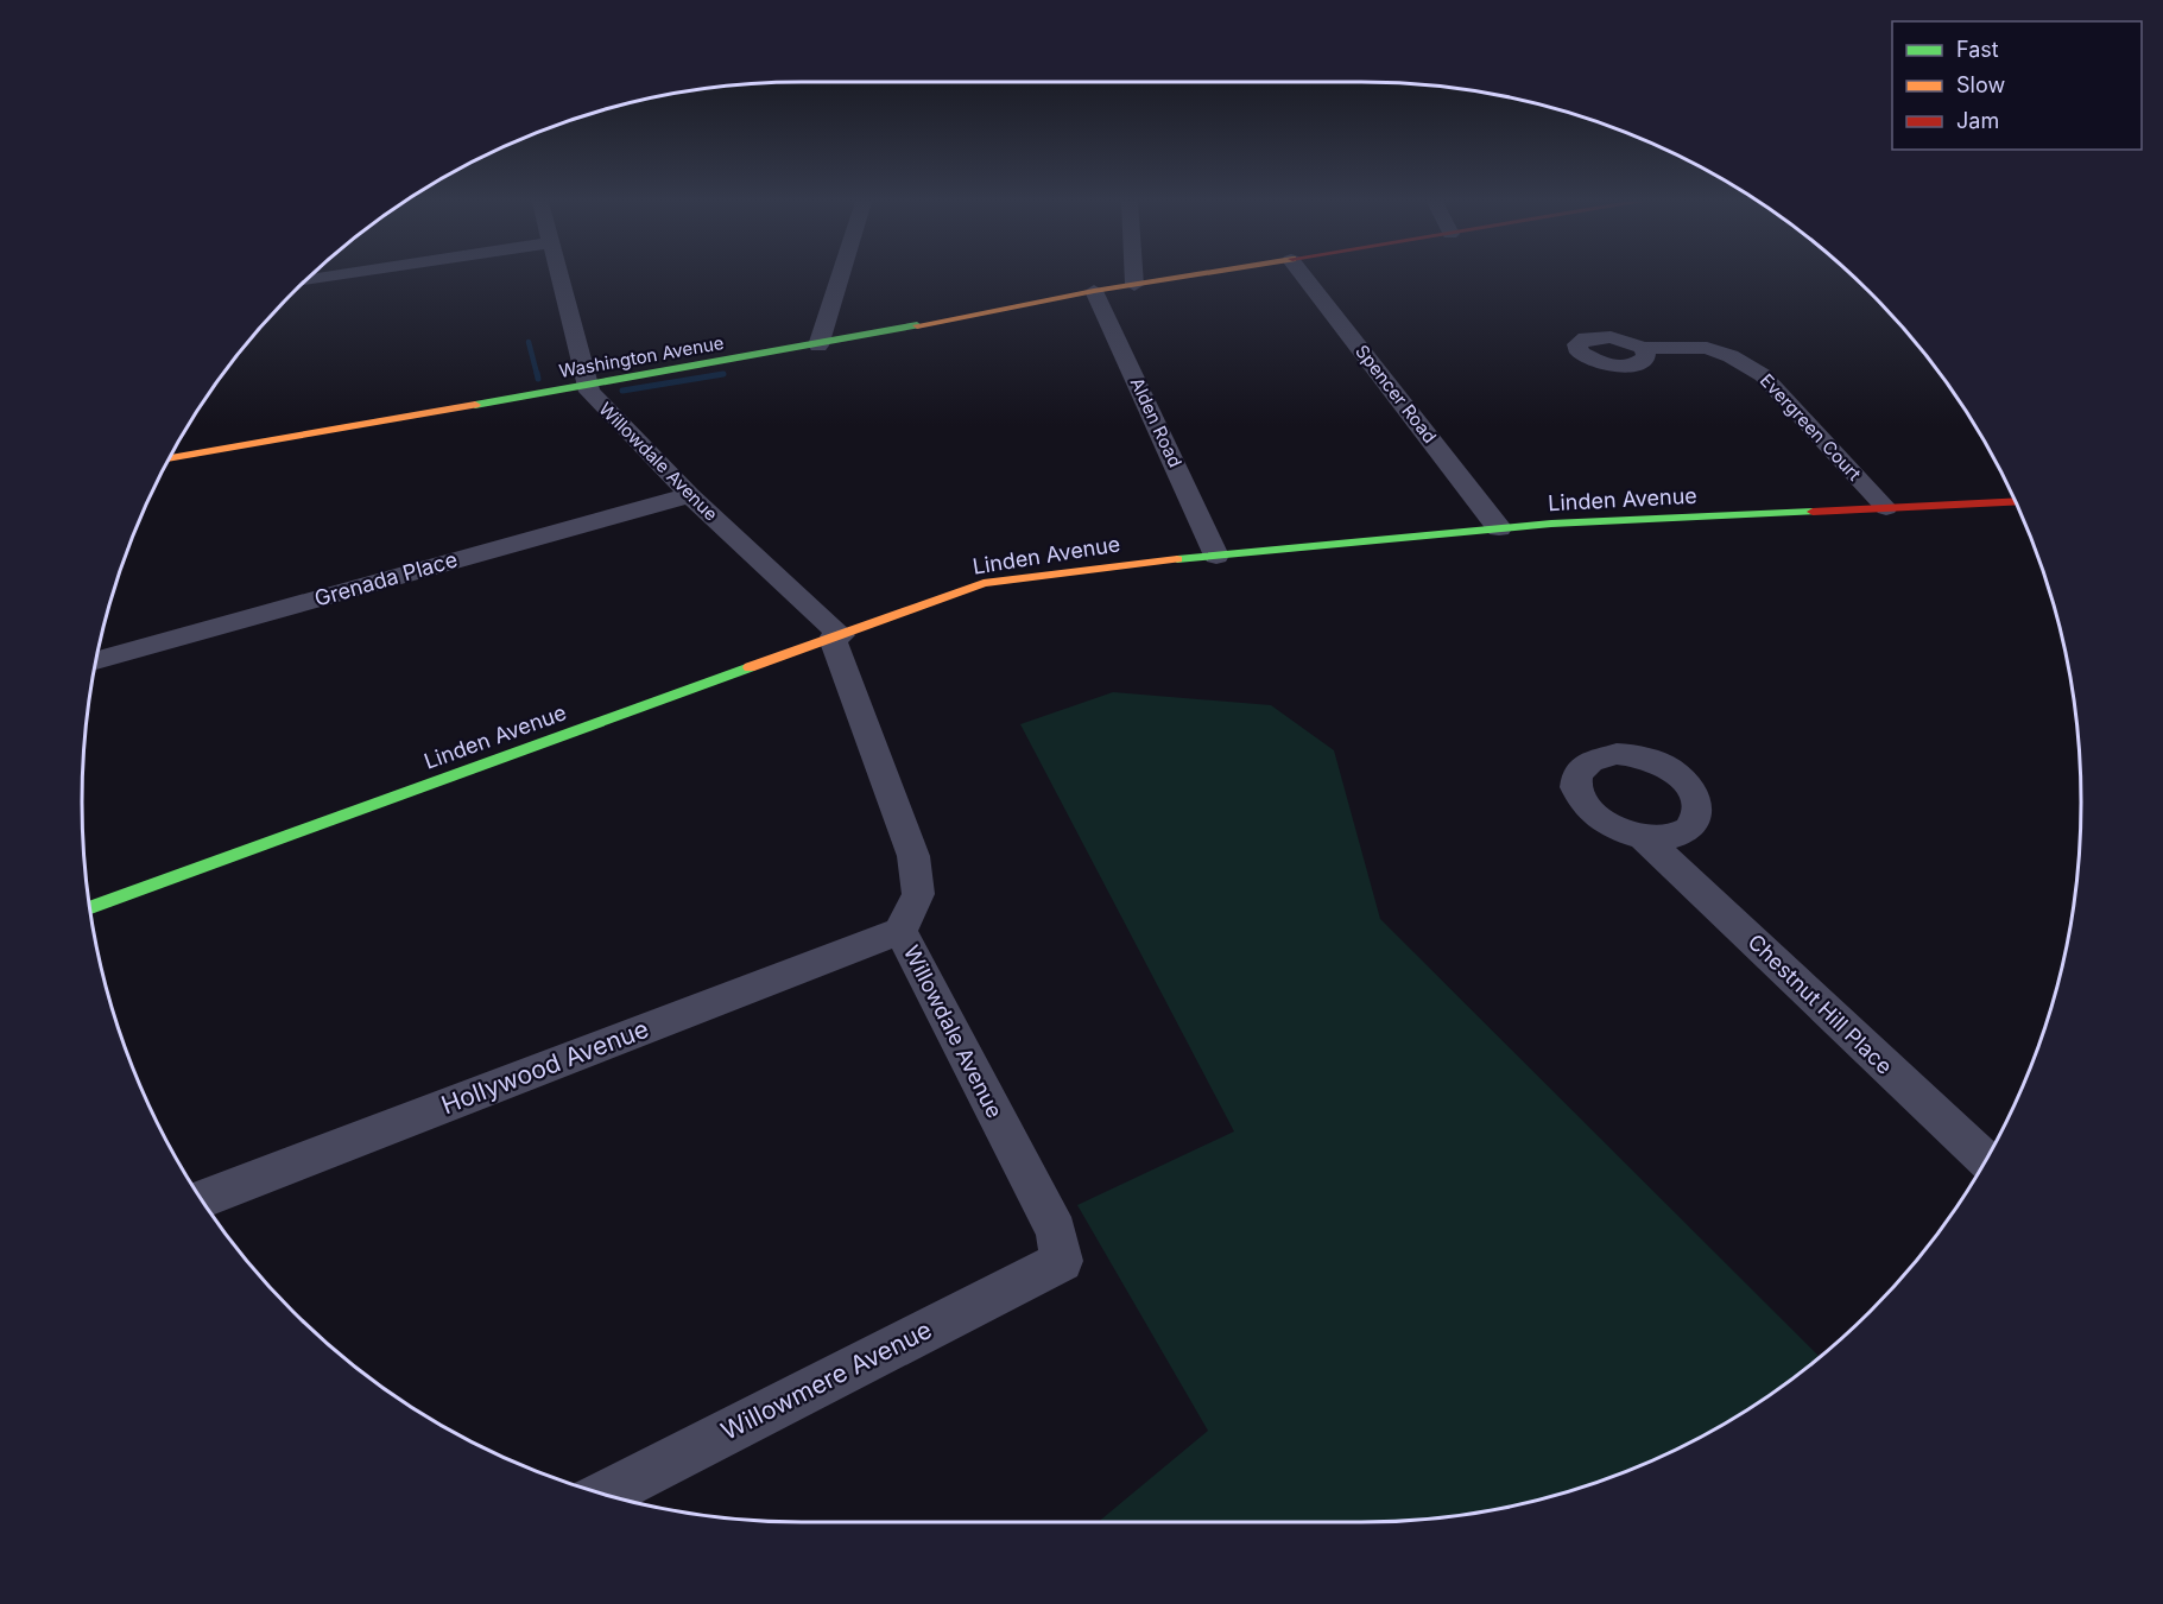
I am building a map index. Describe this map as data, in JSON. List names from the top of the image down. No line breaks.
{"streets":{"street":["Washington Avenue","Spencer Road","Alden Road","Evergreen Court","Willowdale Avenue","Linden Avenue","Grenada Place","Chestnut Hill Place","Hollywood Avenue","Willowmere Avenue"]},"crossings":[["Washington Avenue","Alden Road"],["Washington Avenue","Willowdale Avenue"],["Spencer Road","Linden Avenue"],["Alden Road","Linden Avenue"],["Evergreen Court","Linden Avenue"],["Willowdale Avenue","Linden Avenue"],["Willowdale Avenue","Grenada Place"],["Willowdale Avenue","Hollywood Avenue"],["Willowdale Avenue","Willowmere Avenue"]],"legend":["Fast","Slow","Jam"]}
